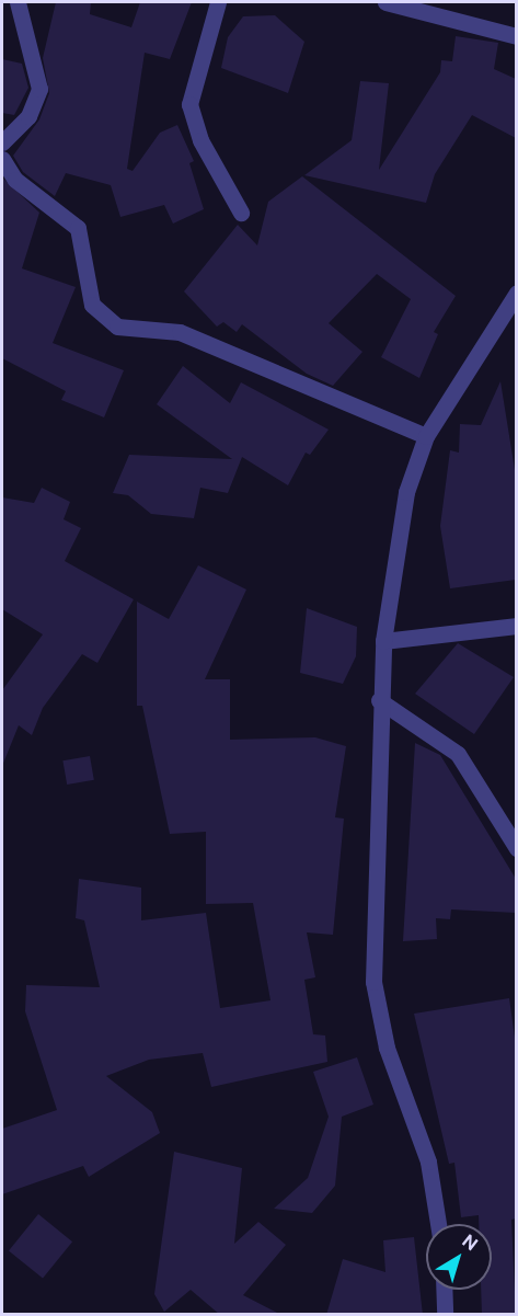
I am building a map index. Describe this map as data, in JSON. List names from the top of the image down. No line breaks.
{"north":"top right"}
